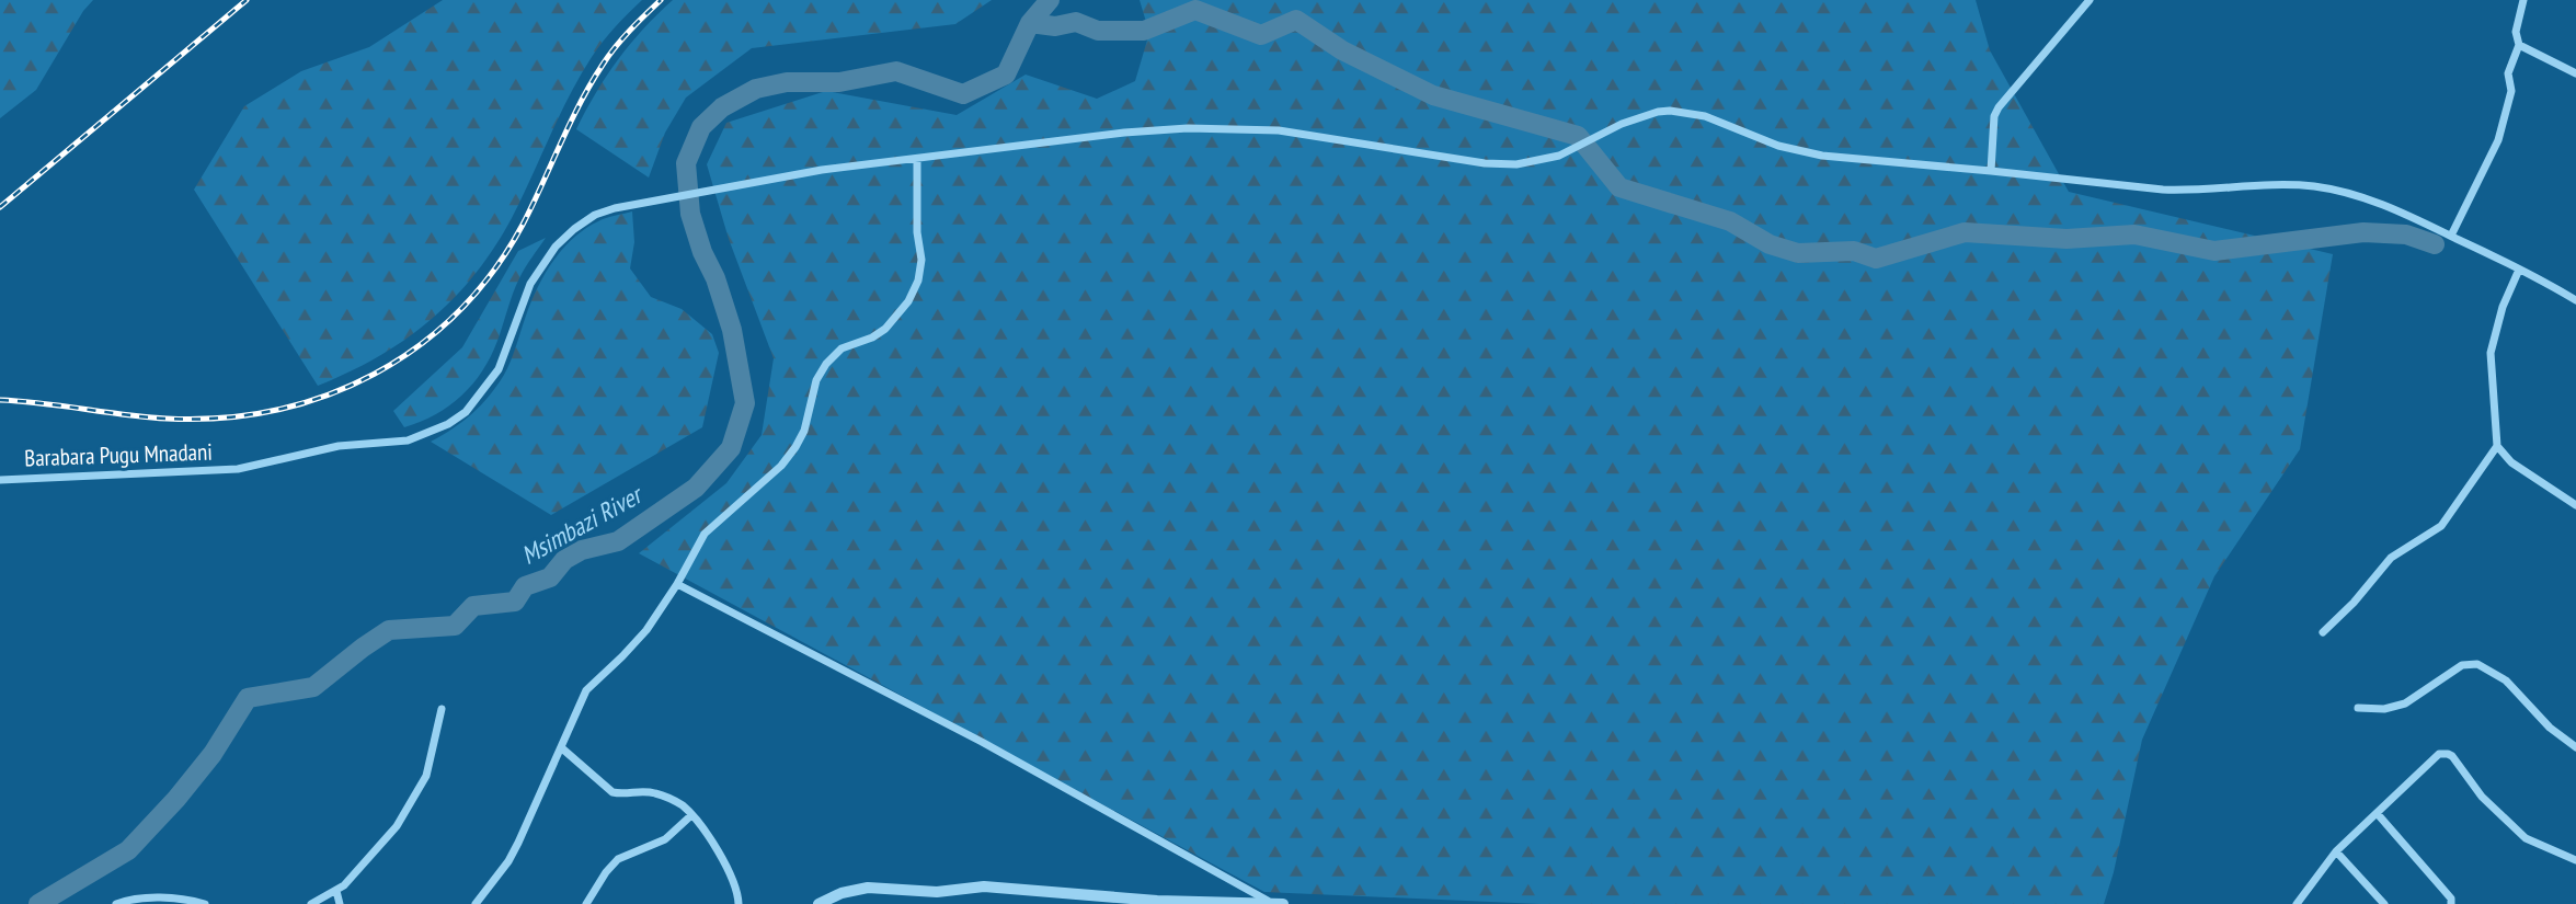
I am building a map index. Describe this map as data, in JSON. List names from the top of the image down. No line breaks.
{"streets":{"street":["Barabara Pugu Mnadani"]},"water":["Msimbazi River"]}
